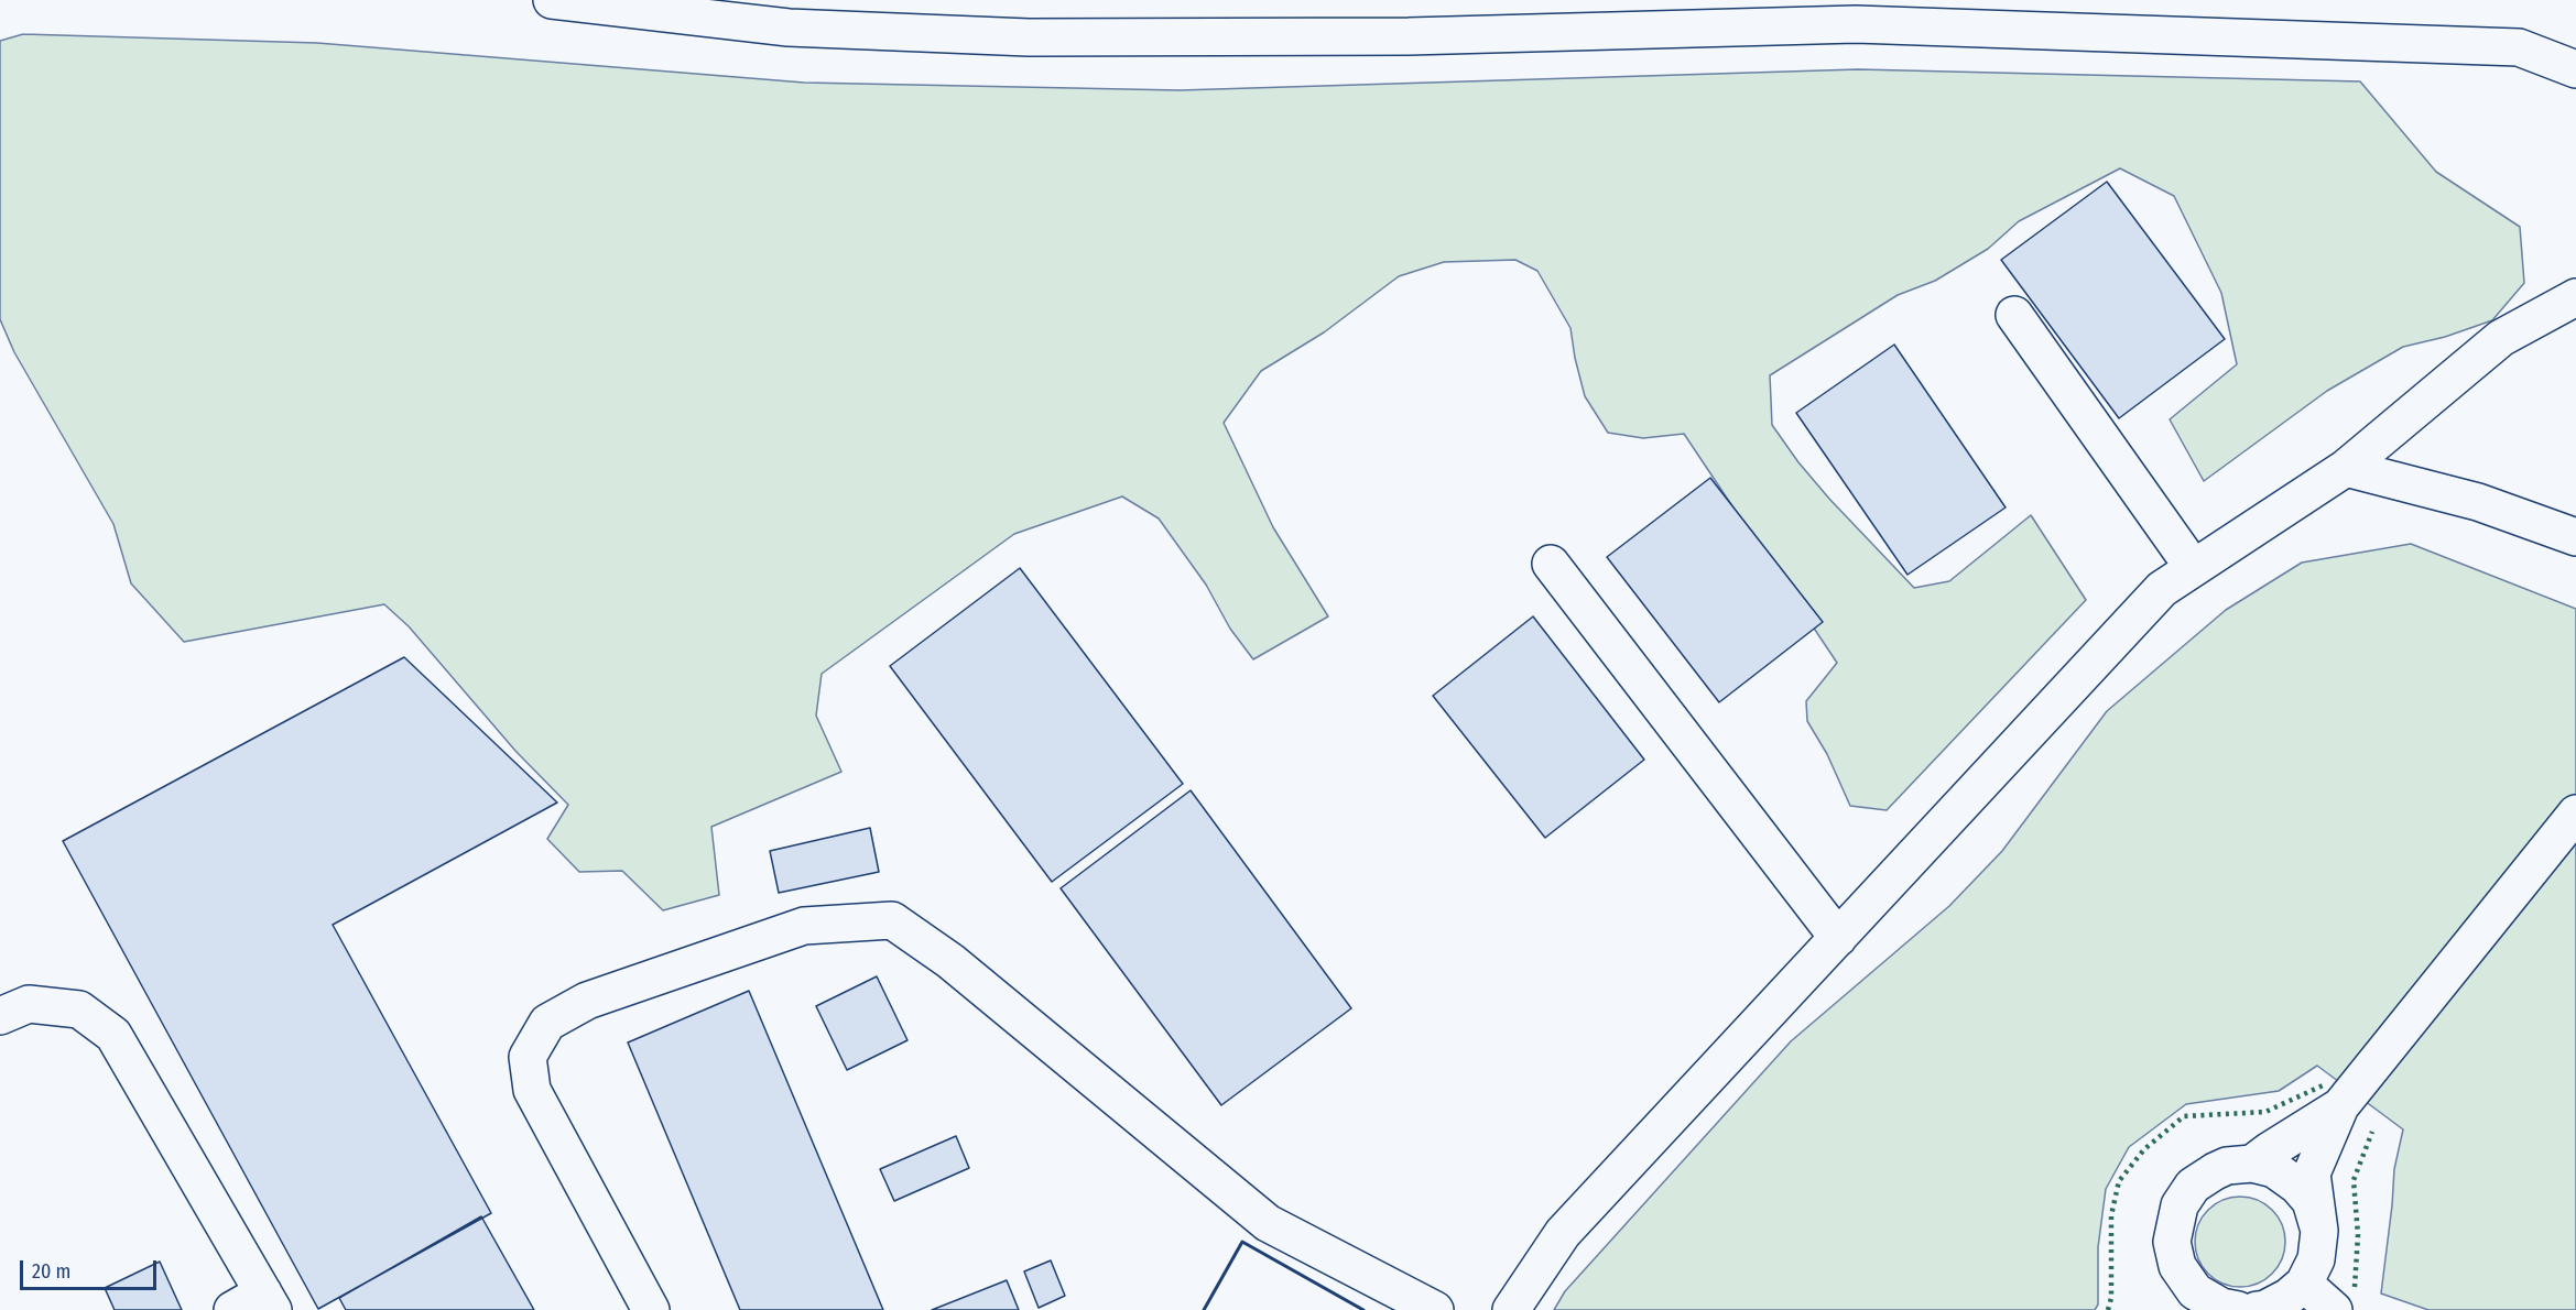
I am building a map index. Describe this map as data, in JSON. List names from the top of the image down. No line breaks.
{"scale_bar":"20 m"}
